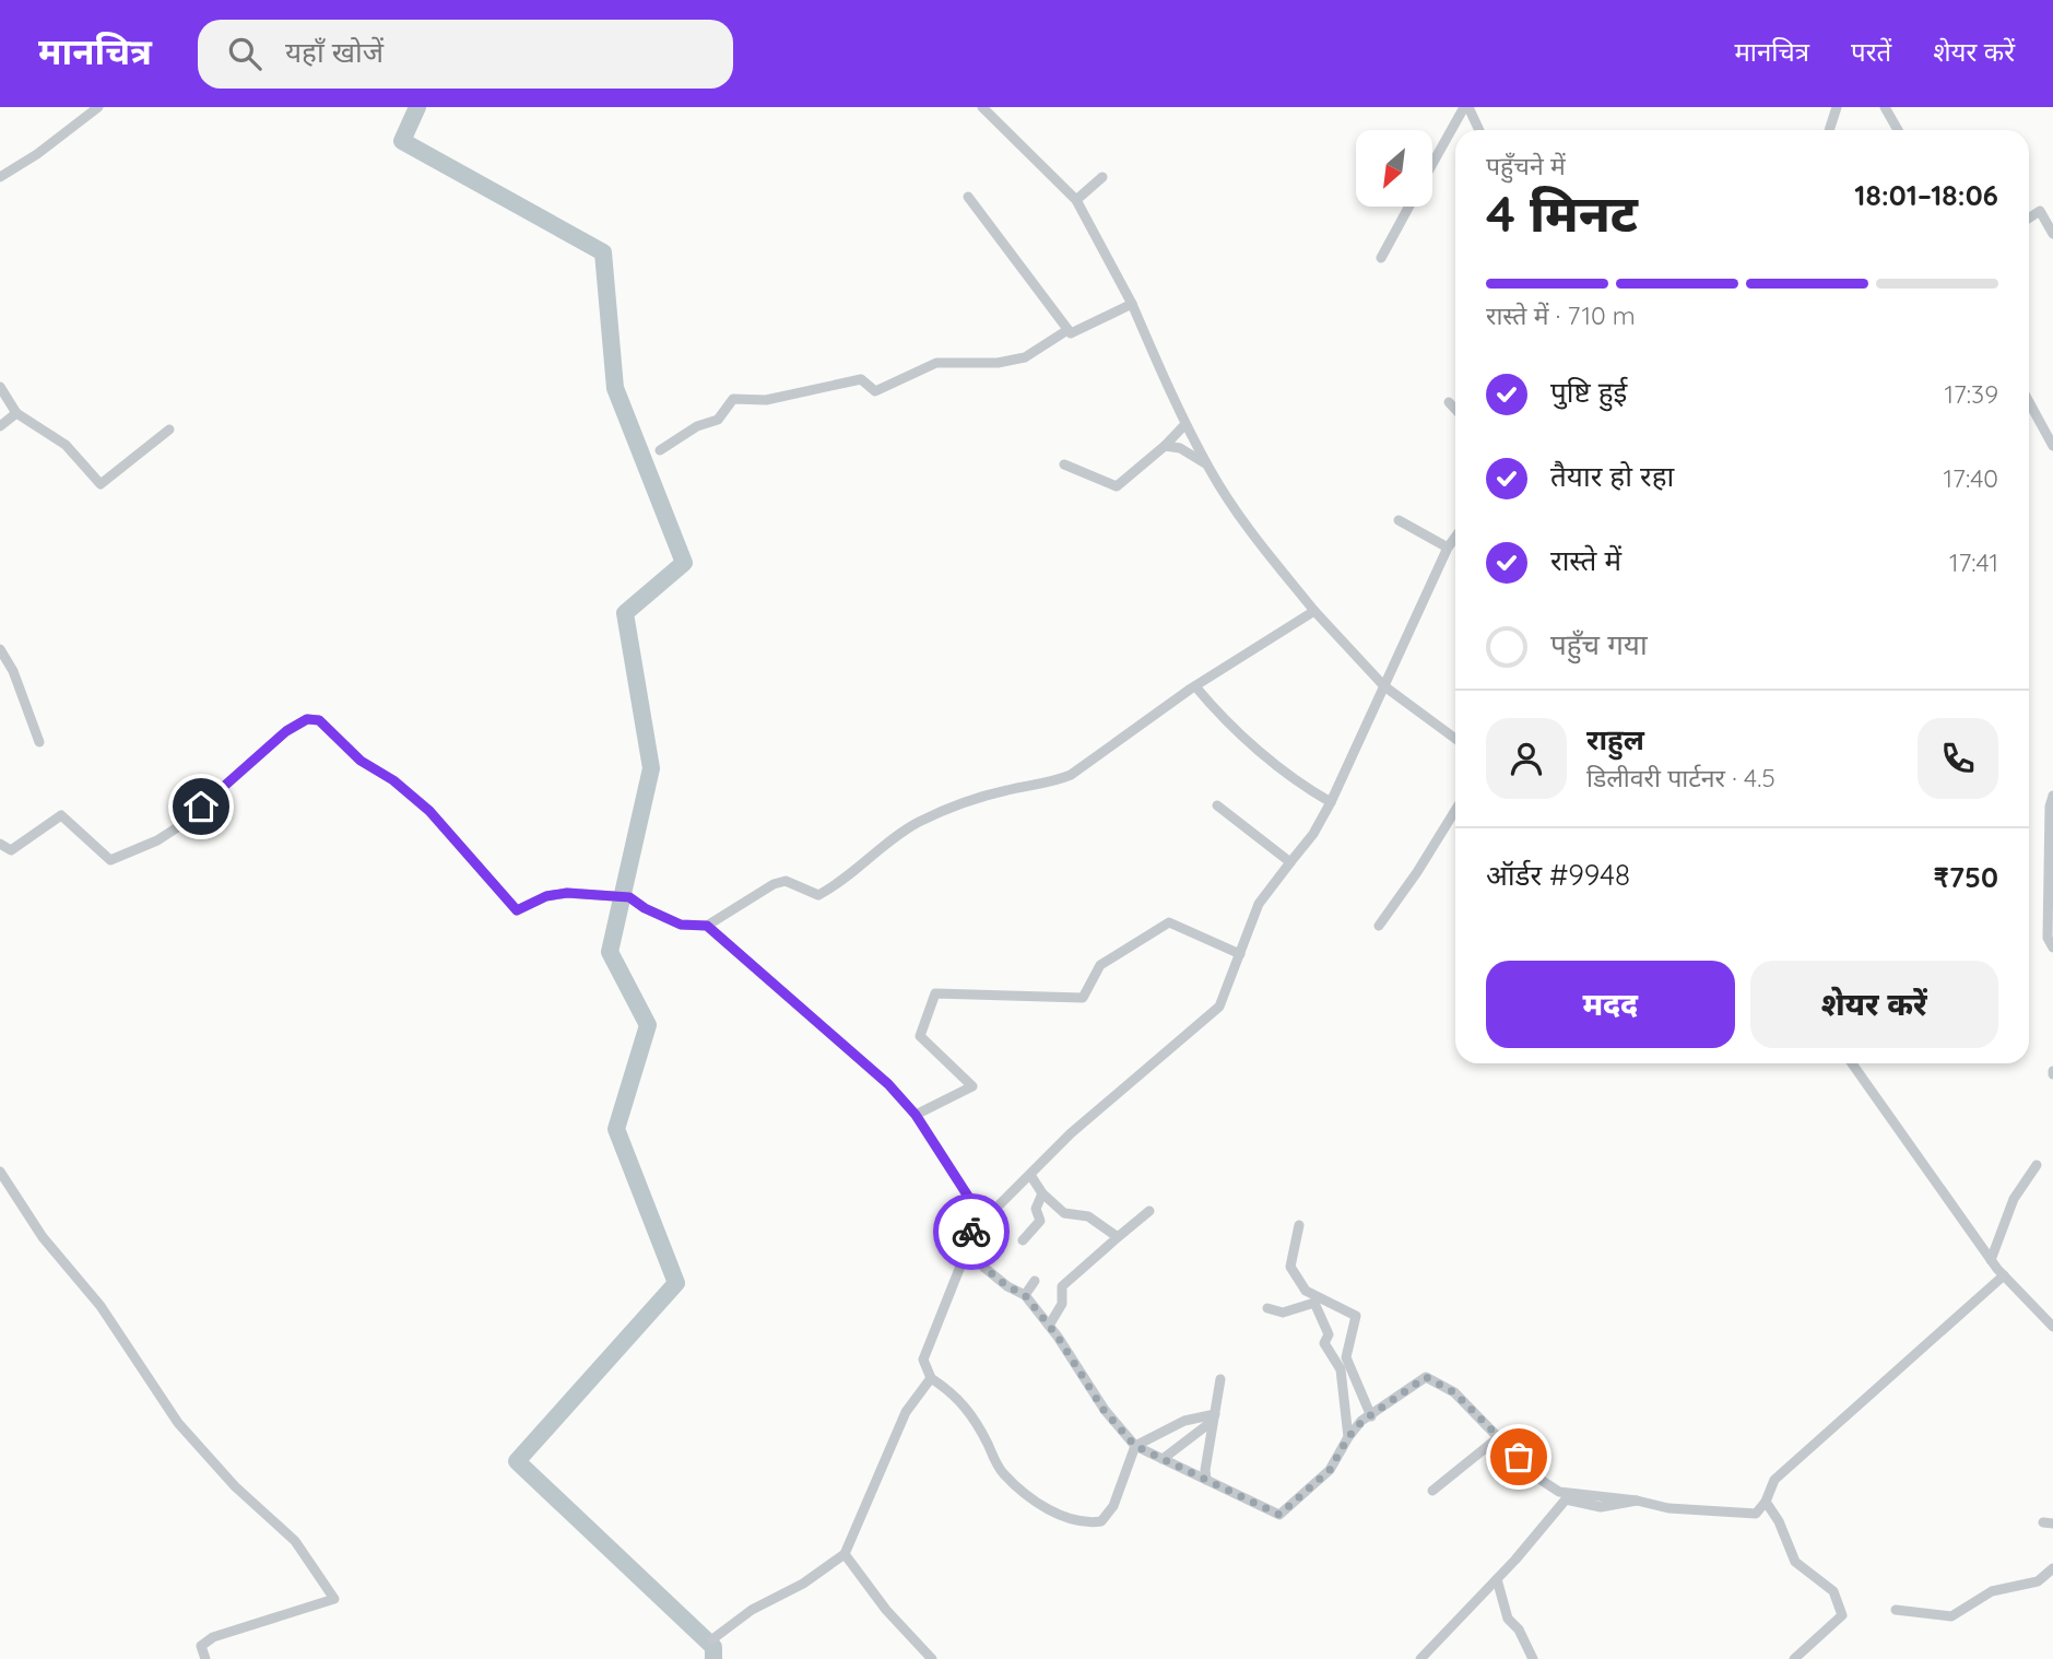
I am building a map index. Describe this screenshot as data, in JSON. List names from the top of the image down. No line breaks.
{"north":"bottom left","page":{"header":"मानचित्र","search":"यहाँ खोजें","nav":["मानचित्र","परतें","शेयर करें"],"heading":["4 मिनट","पहुँचने में","18:01–18:06"],"panel":["राहुल","डिलीवरी पार्टनर · 4.5","ऑर्डर #9948","₹750"],"bar":"रास्ते में · 710 m","list":[["पुष्टि हुई","17:39"],["तैयार हो रहा","17:40"],["रास्ते में","17:41"],"पहुँच गया"],"buttons":["मदद","शेयर करें"]}}
